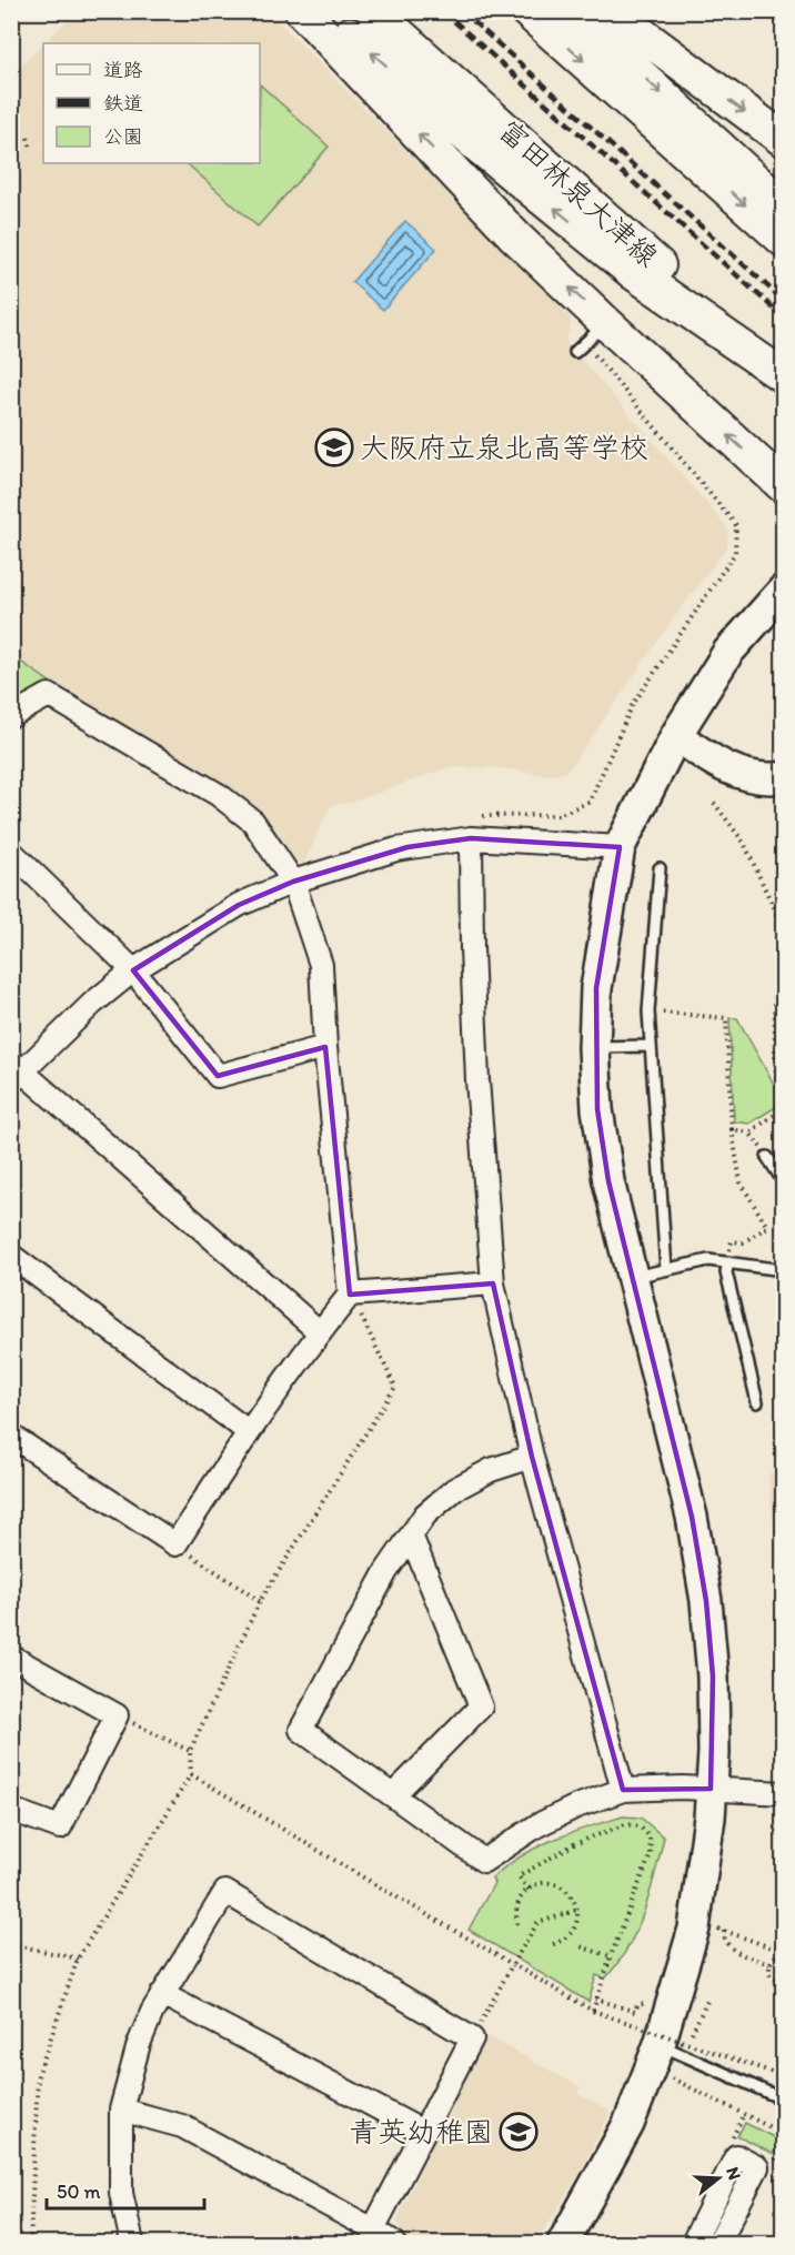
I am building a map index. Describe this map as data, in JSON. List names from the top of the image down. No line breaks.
{"streets":{"main road":["富田林泉大津線"]},"places":{"school or university":["大阪府立泉北高等学校","青英幼稚園"]},"legend":["道路","鉄道","公園"],"scale_bar":"50 m","north":"right"}
